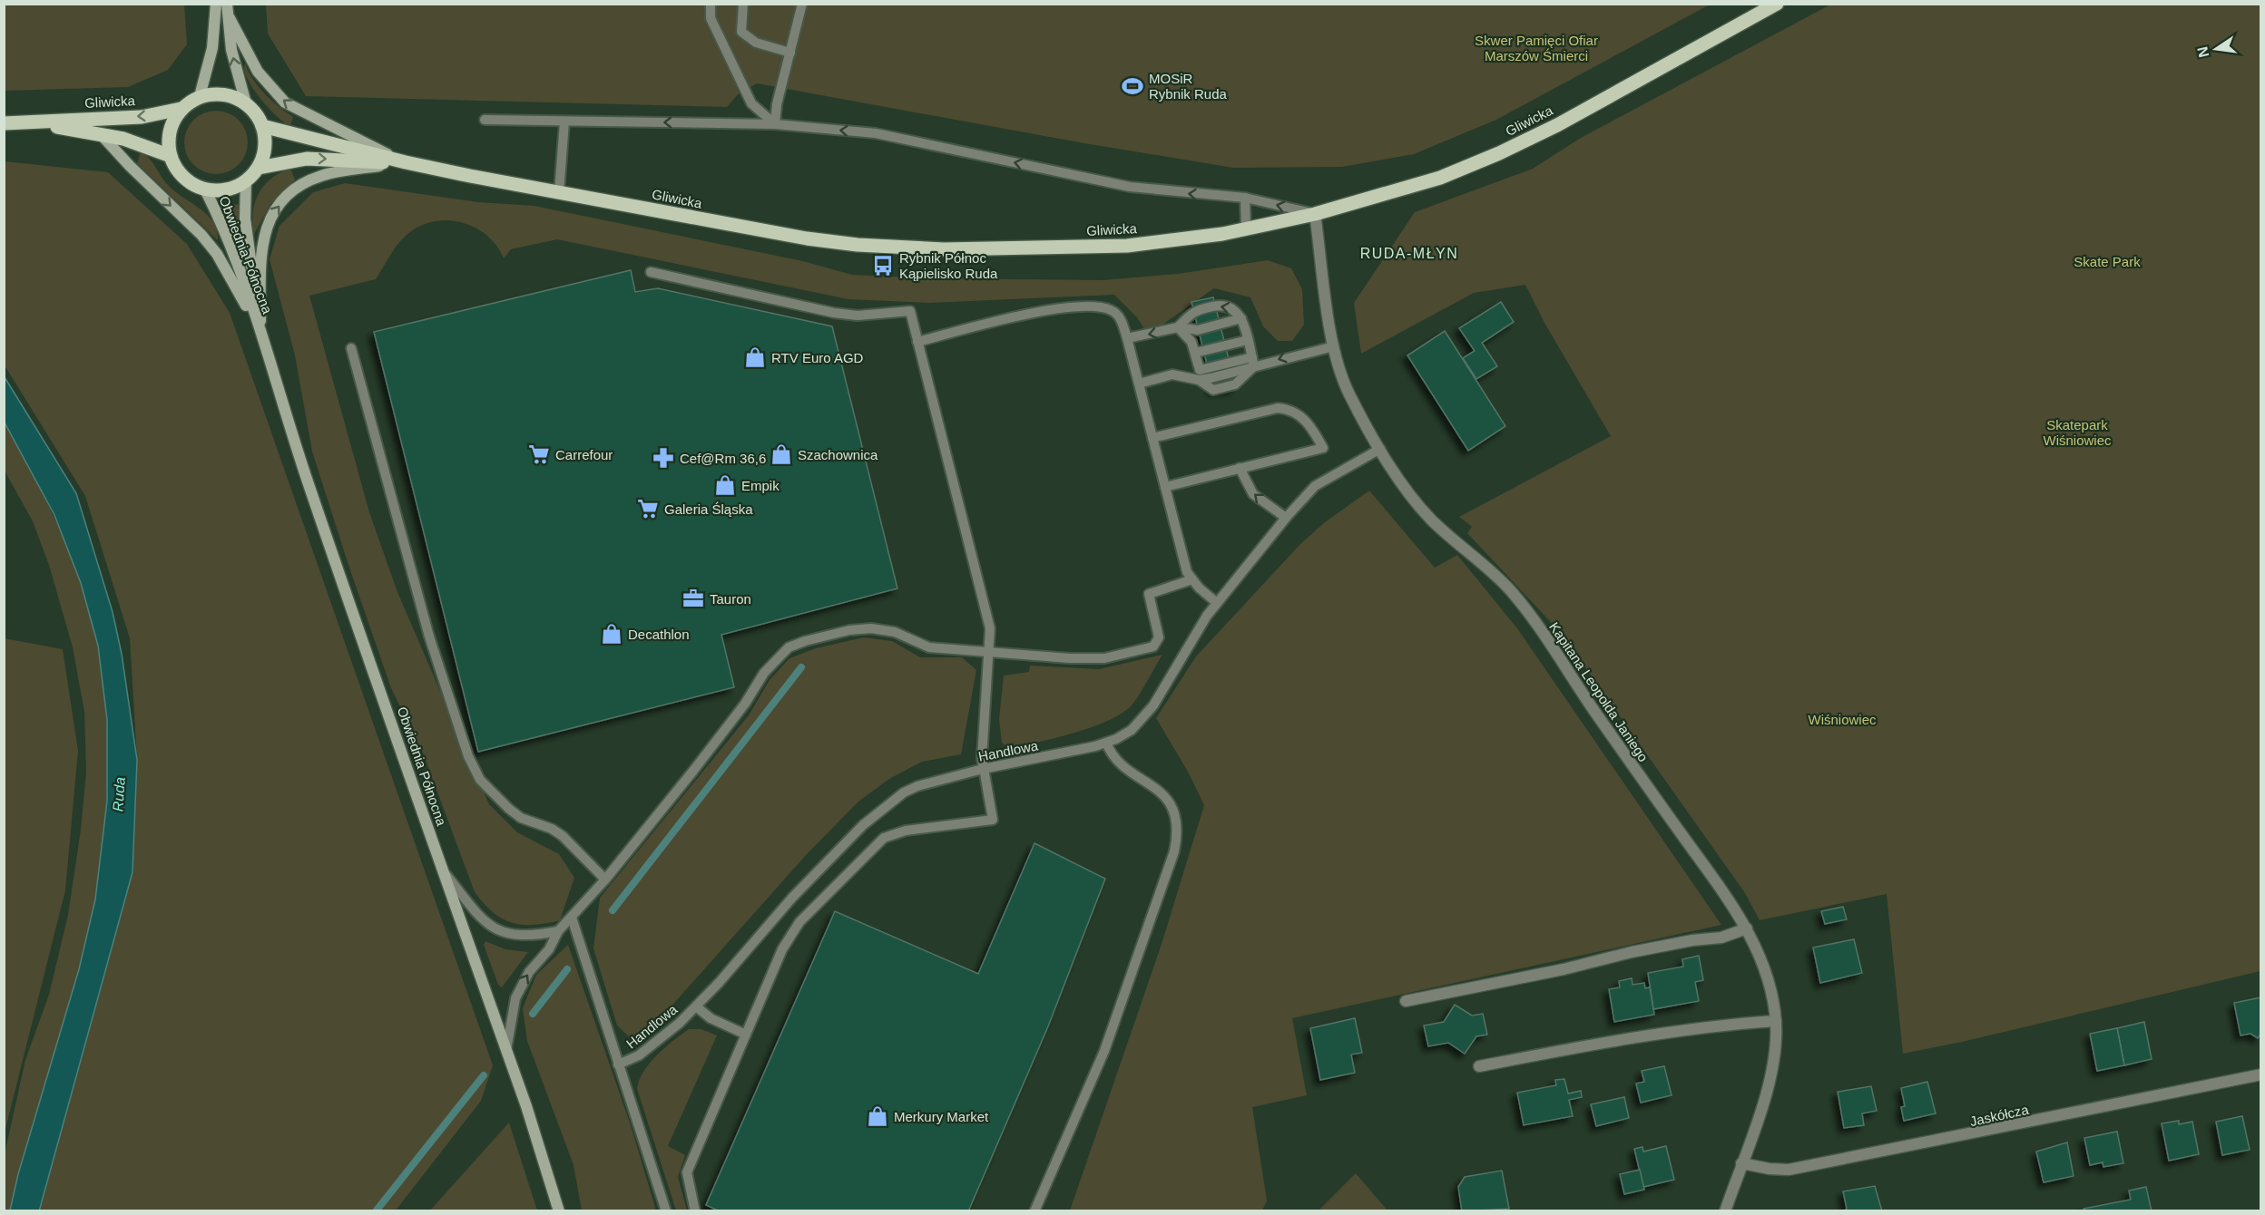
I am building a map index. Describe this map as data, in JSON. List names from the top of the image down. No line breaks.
{"streets":{"main road":["Gliwicka","Obwiednia Północna"],"street":["Kapitana Leopolda Janiego","Jaskółcza"],"lane":["Handlowa"]},"crossings":[["Gliwicka","Obwiednia Północna"],["Gliwicka","Kapitana Leopolda Janiego"],["Kapitana Leopolda Janiego","Handlowa"],["Kapitana Leopolda Janiego","Jaskółcza"]],"districts":["RUDA-MŁYN"],"water":["Ruda"],"parks":["Skwer Pamięci Ofiar Marszów Śmierci","Skate Park","Skatepark Wiśniowiec","Wiśniowiec"],"places":{"sports":["MOSiR Rybnik Ruda"],"bus stop":["Rybnik Północ Kąpielisko Ruda"],"shop":["RTV Euro AGD","Szachownica","Empik","Decathlon","Merkury Market"],"supermarket":["Carrefour","Galeria Śląska"],"pharmacy":["Cef@Rm 36,6"],"office":["Tauron"]},"north":"left"}
